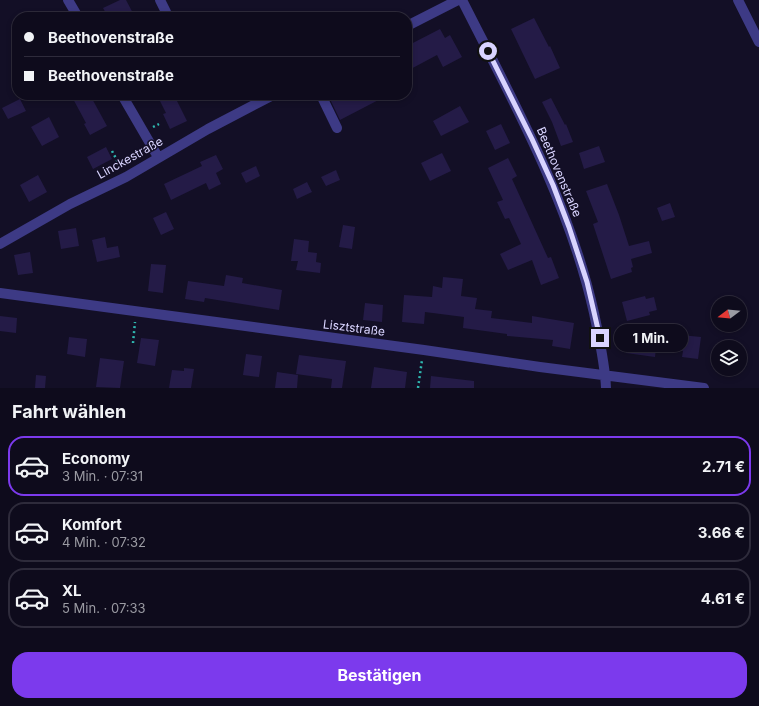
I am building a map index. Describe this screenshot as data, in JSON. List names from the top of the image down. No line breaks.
{"streets":{"street":["Linckestraße","Beethovenstraße","Lisztstraße"]},"crossings":[["Beethovenstraße","Lisztstraße"]],"north":"left","page":{"banner":["Beethovenstraße","Beethovenstraße"],"bubble":"1 Min.","heading":"Fahrt wählen","list":[{"name":"Economy","note":"3 Min. · 07:31","value":"2.71 €"},{"name":"Komfort","note":"4 Min. · 07:32","value":"3.66 €"},{"name":"XL","note":"5 Min. · 07:33","value":"4.61 €"}],"buttons":"Bestätigen"}}
